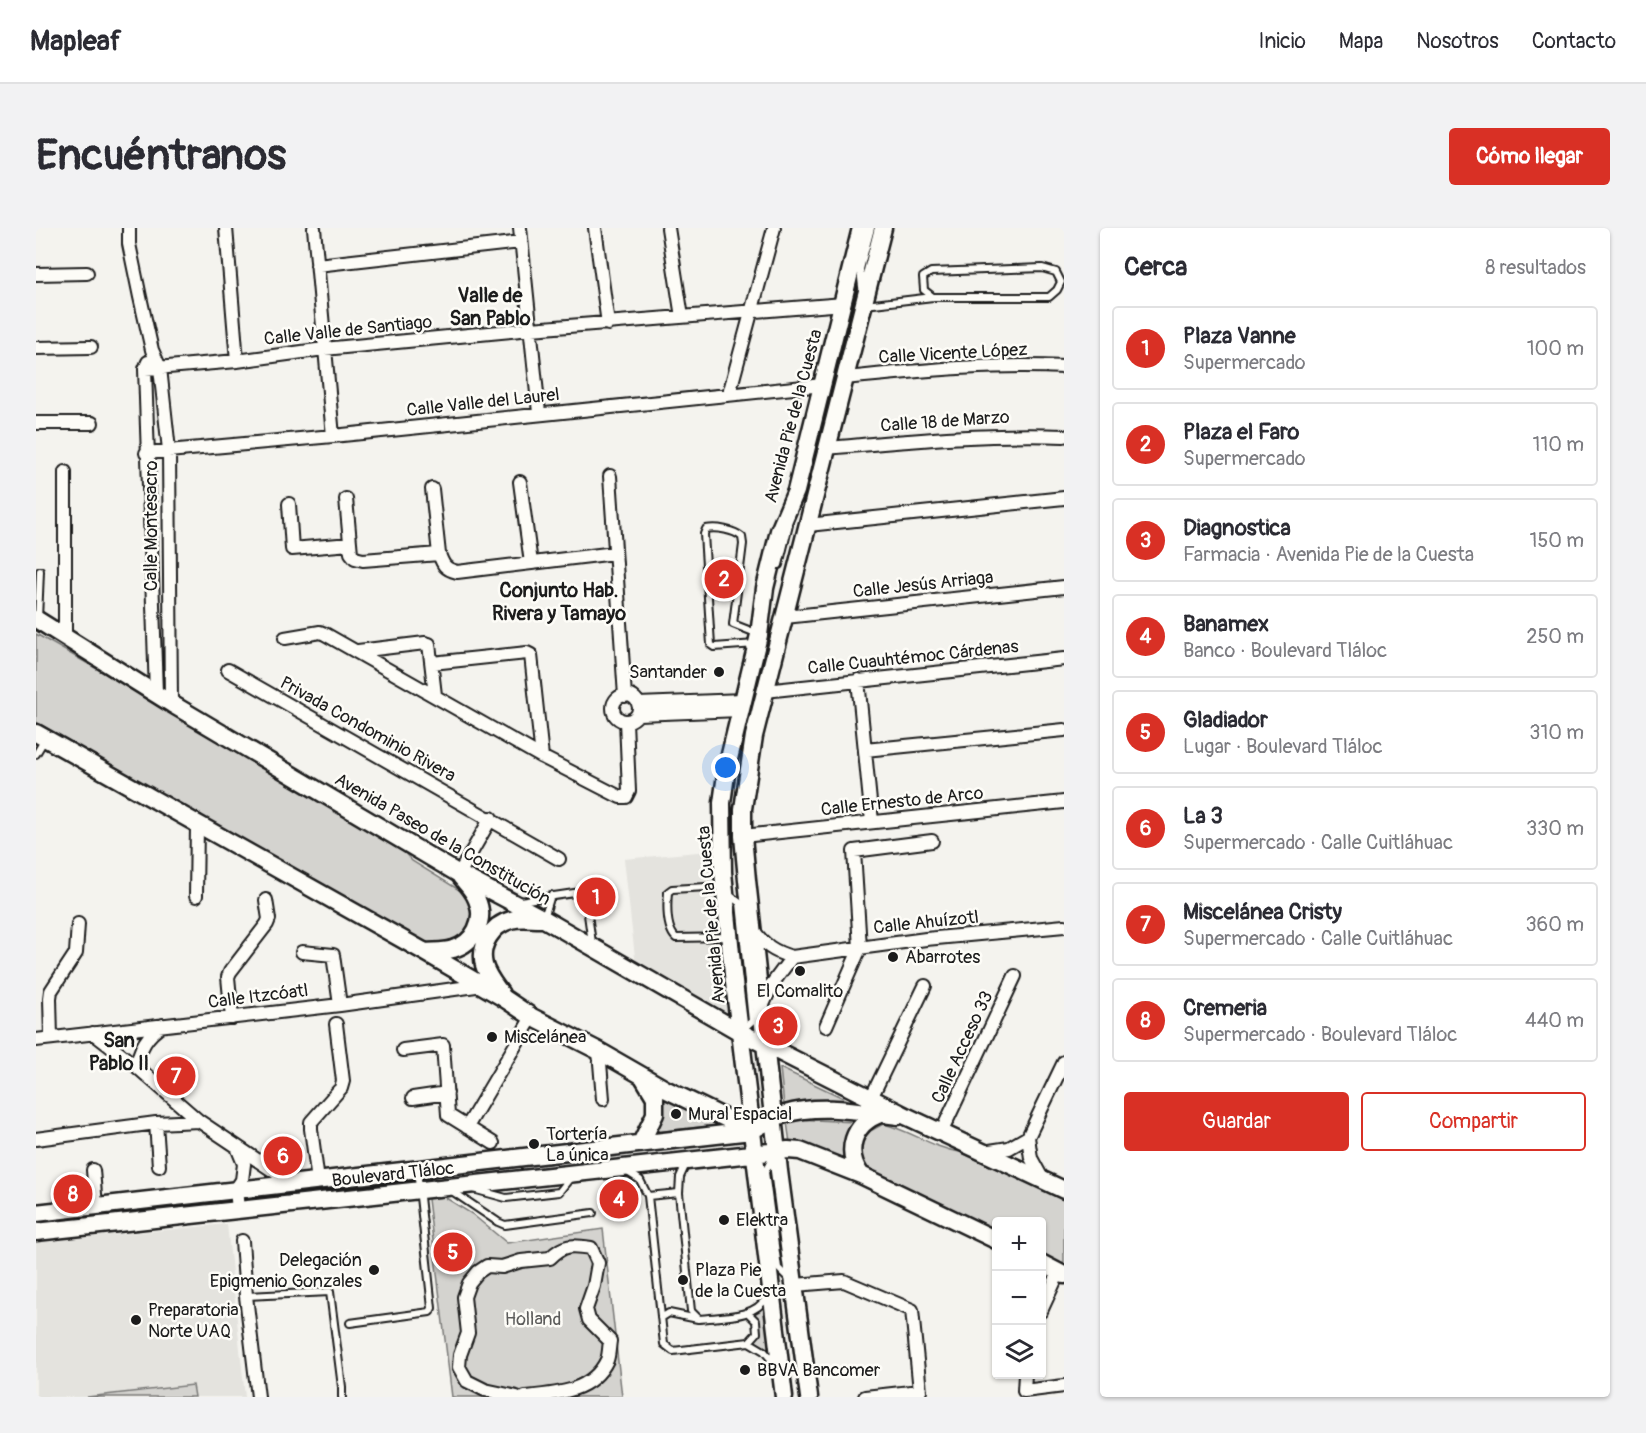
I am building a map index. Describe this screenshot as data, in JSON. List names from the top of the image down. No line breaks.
{"streets":{"street":["Calle Valle de Santiago","Calle Vicente López","Calle Valle del Laurel","Avenida Pie de la Cuesta","Calle 18 de Marzo","Calle Montesacro","Calle Jesús Arriaga","Calle Cuauhtémoc Cárdenas","Privada Condominio Rivera","Calle Ernesto de Arco","Avenida Paseo de la Constitución","Calle Ahuízotl","Calle Itzcóatl","Calle Acceso 33","Boulevard Tláloc"]},"crossings":[["Calle Valle de Santiago","Avenida Pie de la Cuesta"],["Calle Valle de Santiago","Calle Montesacro"],["Calle Valle del Laurel","Avenida Pie de la Cuesta"],["Calle Valle del Laurel","Calle Montesacro"],["Avenida Pie de la Cuesta","Avenida Paseo de la Constitución"],["Avenida Pie de la Cuesta","Boulevard Tláloc"],["Calle Montesacro","Avenida Paseo de la Constitución"],["Avenida Paseo de la Constitución","Calle Acceso 33"]],"districts":["Valle de San Pablo","Conjunto Hab. Rivera y Tamayo","San Pablo II"],"parks":["Holland"],"places":["Santander","Abarrotes","El Comalito","Miscelánea","Mural Espacial","Tortería La única","Elektra","Delegación Epigmenio Gonzales","Plaza Pie de la Cuesta","Preparatoria Norte UAQ","BBVA Bancomer"],"page":{"header":"Mapleaf","nav":["Inicio","Mapa","Nosotros","Contacto"],"buttons":["Cómo llegar",["Guardar","Compartir"]],"title":"Encuéntranos","heading":["Cerca","8 resultados"],"list":[{"mark":"1","name":"Plaza Vanne","note":"Supermercado","value":"100 m"},{"mark":"2","name":"Plaza el Faro","note":"Supermercado","value":"110 m"},{"mark":"3","name":"Diagnostica","note":"Farmacia · Avenida Pie de la Cuesta","value":"150 m"},{"mark":"4","name":"Banamex","note":"Banco · Boulevard Tláloc","value":"250 m"},{"mark":"5","name":"Gladiador","note":"Lugar · Boulevard Tláloc","value":"310 m"},{"mark":"6","name":"La 3","note":"Supermercado · Calle Cuitláhuac","value":"330 m"},{"mark":"7","name":"Miscelánea Cristy","note":"Supermercado · Calle Cuitláhuac","value":"360 m"},{"mark":"8","name":"Cremeria","note":"Supermercado · Boulevard Tláloc","value":"440 m"}],"pins":["2","1","3","7","6","8","4","5"],"map_buttons":["+","−"]}}
